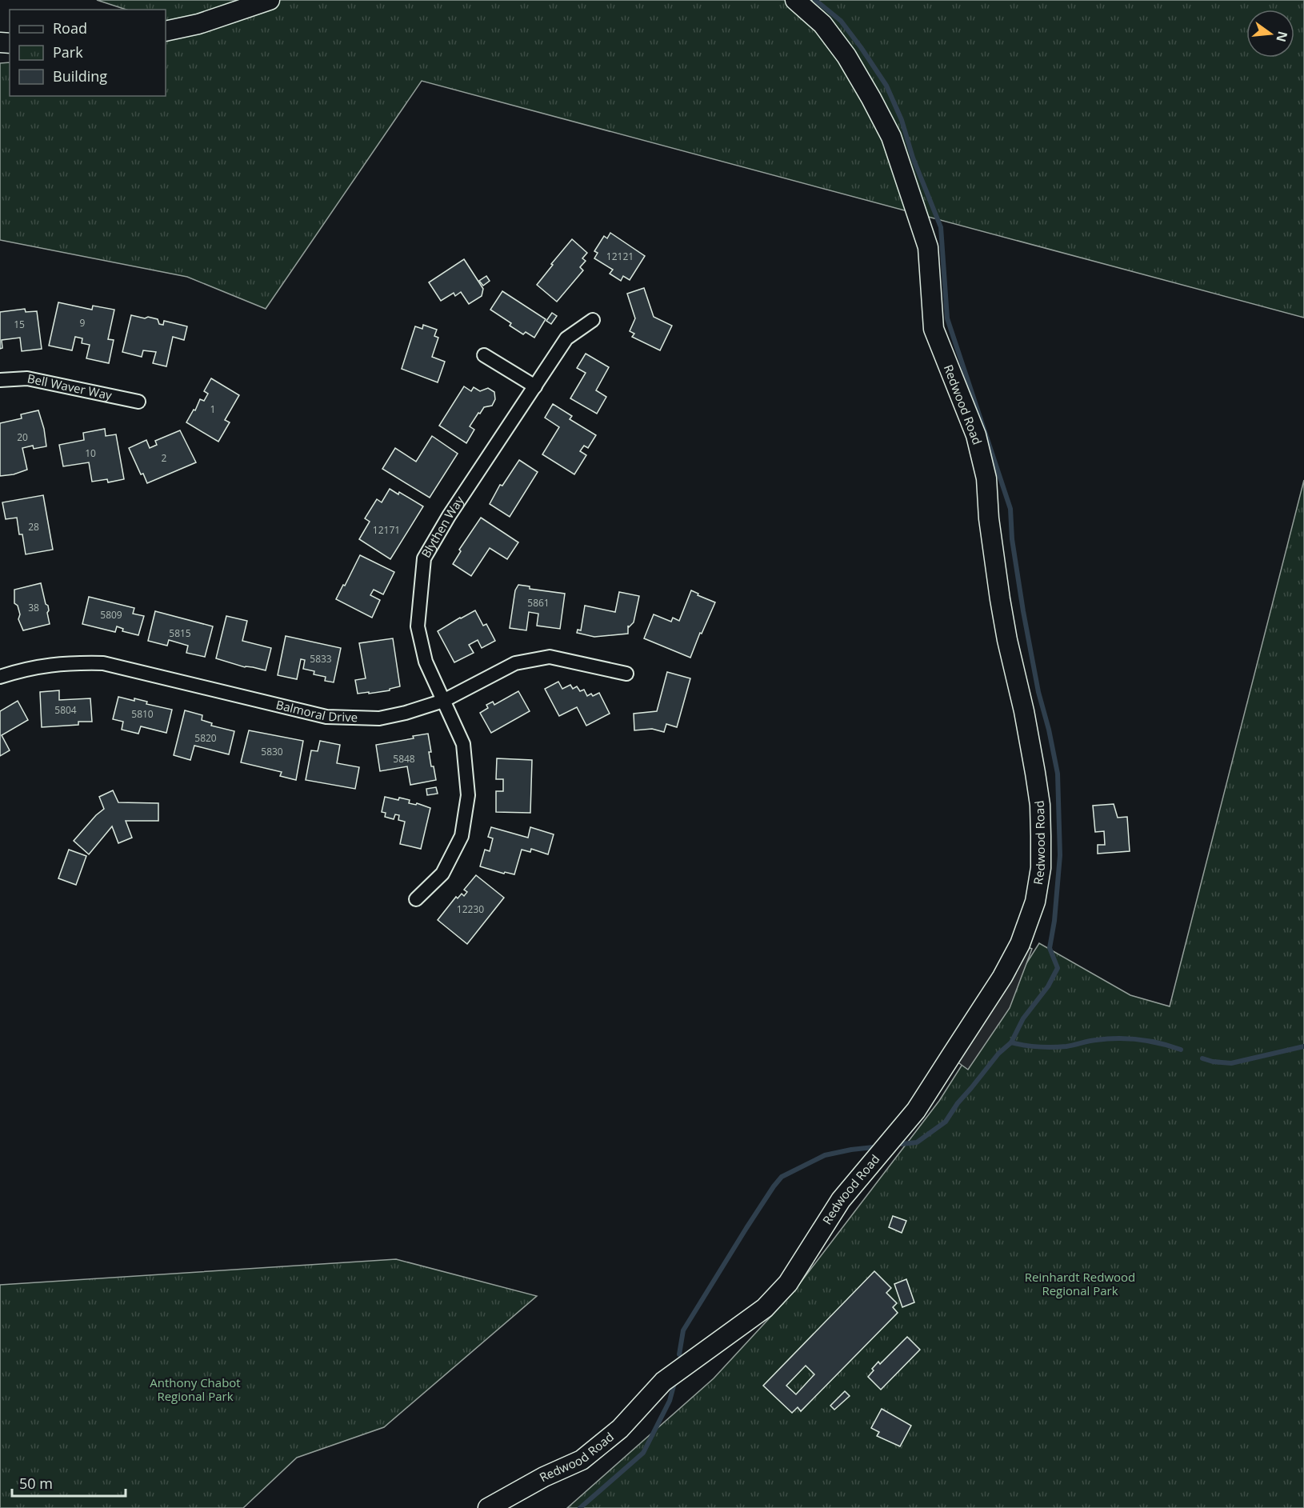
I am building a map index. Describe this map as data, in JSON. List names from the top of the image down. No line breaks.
{"streets":{"main road":["Redwood Road"],"street":["Bell Waver Way","Blythen Way","Balmoral Drive"]},"crossings":[["Blythen Way","Balmoral Drive"]],"parks":["Reinhardt Redwood Regional Park","Anthony Chabot Regional Park"],"house_numbers":["12121","9","15","1","20","10","2","28","12171","5861","38","5809","5815","5833","5804","5810","5820","5830","5848","12230"],"legend":["Road","Park","Building"],"scale_bar":"50 m","north":"right"}
